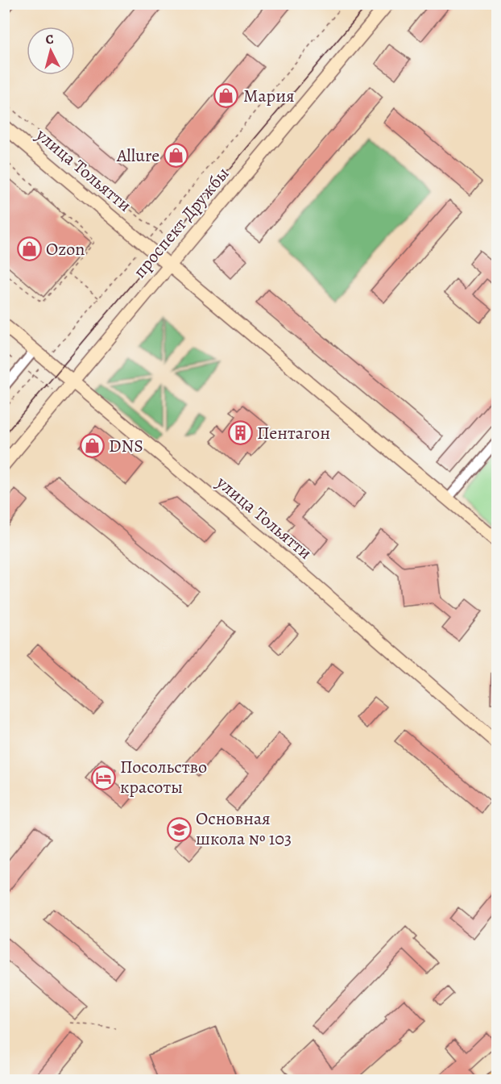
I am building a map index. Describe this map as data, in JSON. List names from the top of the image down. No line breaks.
{"streets":{"street":["улица Тольятти","проспект Дружбы"]},"crossings":[["улица Тольятти","проспект Дружбы"]],"places":{"shop":["Мария","Allure","Ozon","DNS"],"building":["Пентагон"],"hotel":["Посольство красоты"],"school or university":["Основная школа № 103"]},"north":"top"}
